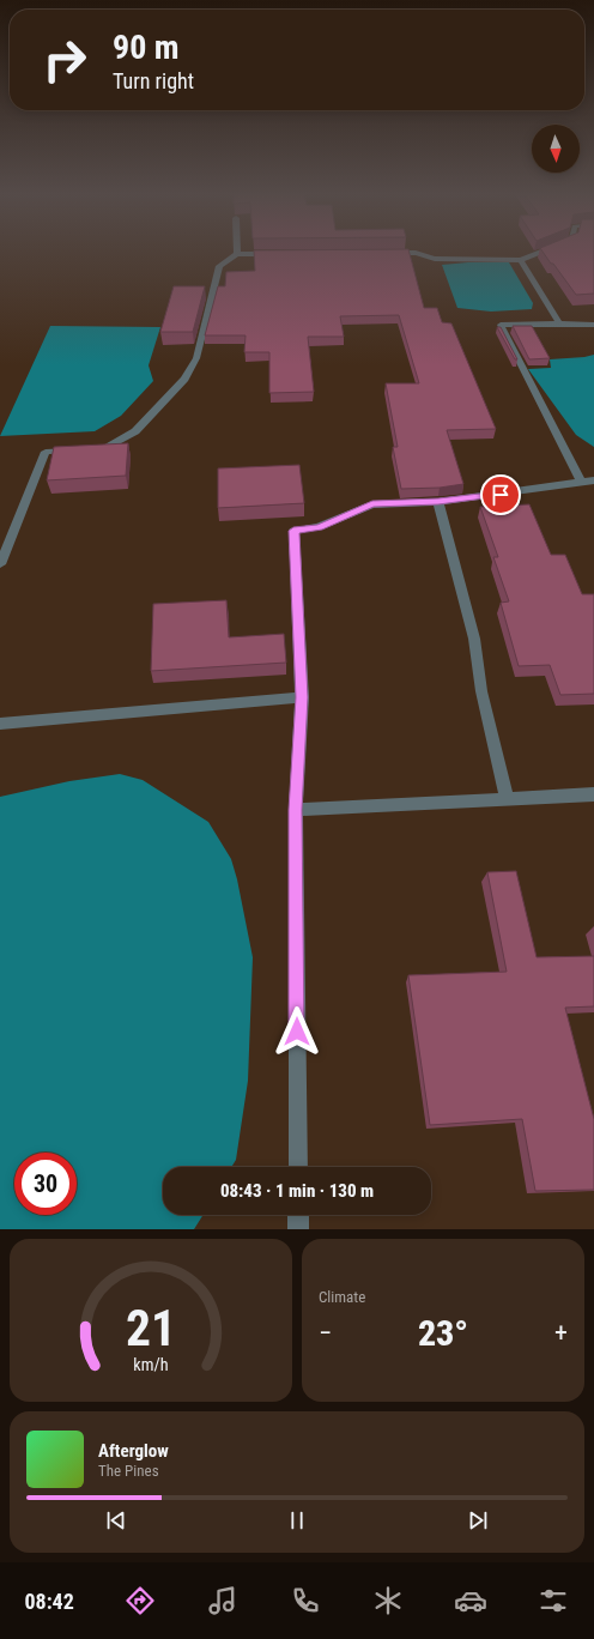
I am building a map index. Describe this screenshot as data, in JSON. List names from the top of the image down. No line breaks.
{"north":"bottom","page":{"turn":["90 m","Turn right"],"limit":"30","trip":"08:43 · 1 min · 130 m","tile":"Climate","heat":["−","23°","+"],"song":["Afterglow","The Pines"],"tabs":"08:42","gauge":["21","km/h"]}}
